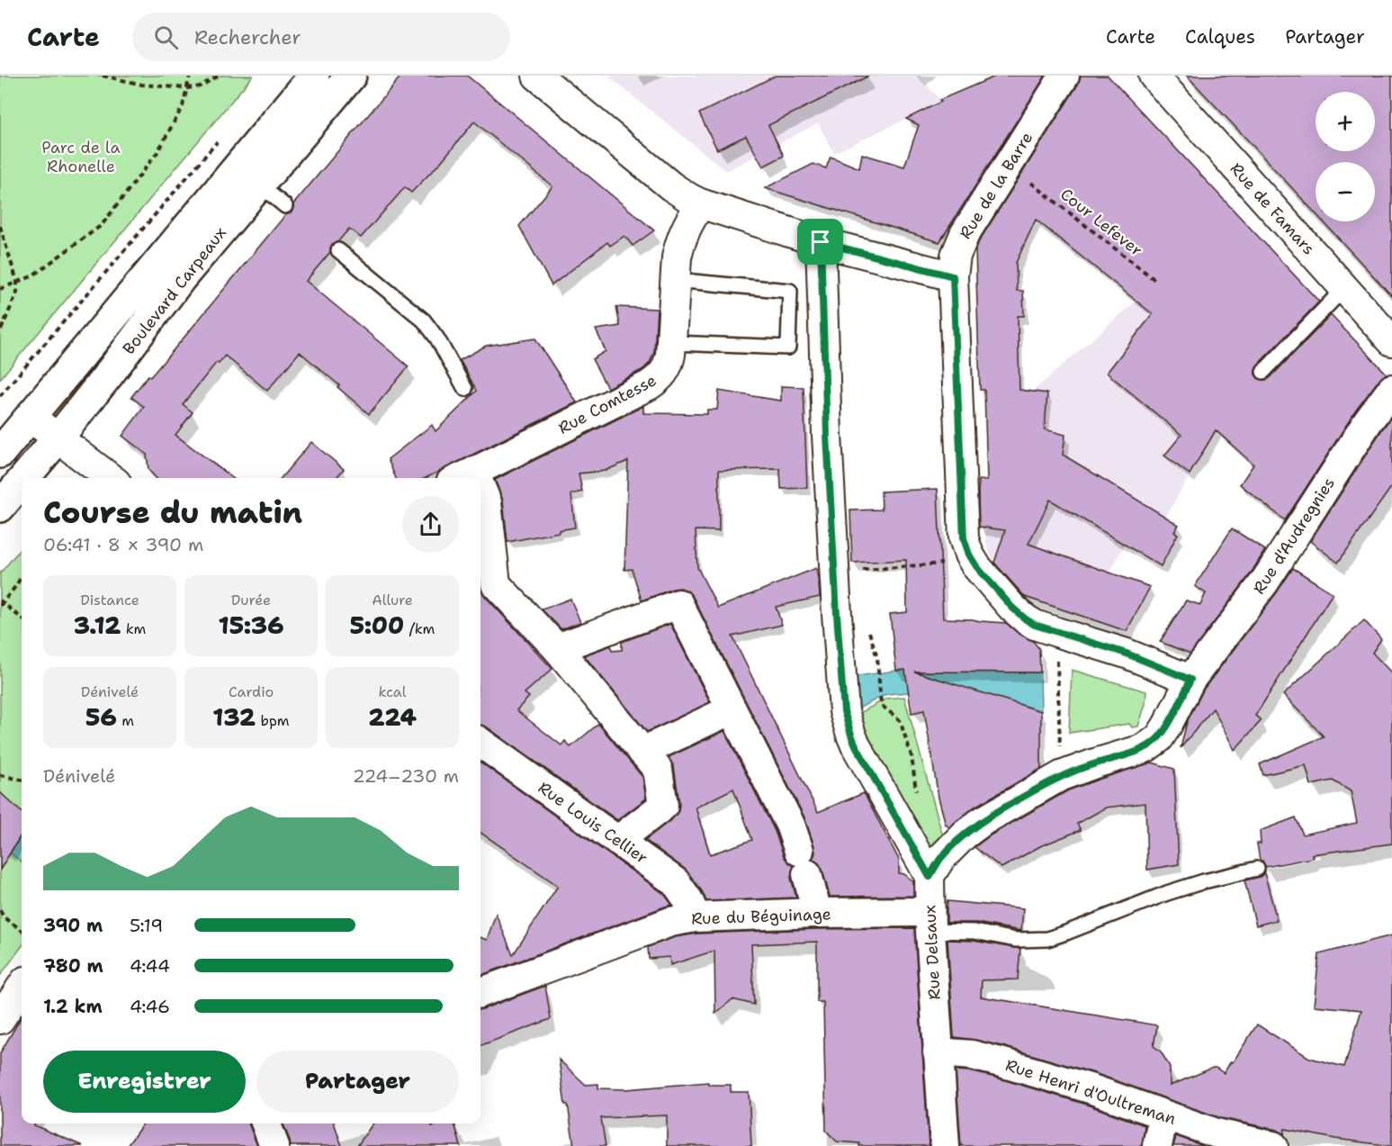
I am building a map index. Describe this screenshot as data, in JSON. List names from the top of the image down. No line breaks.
{"streets":{"main road":["Boulevard Carpeaux"],"street":["Rue de la Barre","Rue de Famars","Rue Comtesse","Rue d'Audregnies","Rue Louis Cellier","Rue du Béguinage","Rue Delsaux","Rue Henri d'Oultreman"],"path":["Cour Lefever"]},"crossings":[["Rue Louis Cellier","Rue du Béguinage"],["Rue du Béguinage","Rue Delsaux"],["Rue Delsaux","Rue Henri d'Oultreman"]],"parks":["Parc de la Rhonelle"],"page":{"header":"Carte","search":"Rechercher","nav":["Carte","Calques","Partager"],"map_buttons":["+","−"],"heading":["Course du matin","06:41 · 8 × 390 m"],"stats":[["Distance","3.12 km"],["Durée","15:36"],["Allure","5:00 /km"],["Dénivelé","56 m"],["Cardio","132 bpm"],["kcal","224"]],"chart":["Dénivelé","224–230 m"],"list":[{"name":"390 m","note":"5:19"},{"name":"780 m","note":"4:44"},{"name":"1.2 km","note":"4:46"}],"buttons":["Enregistrer","Partager"]}}
